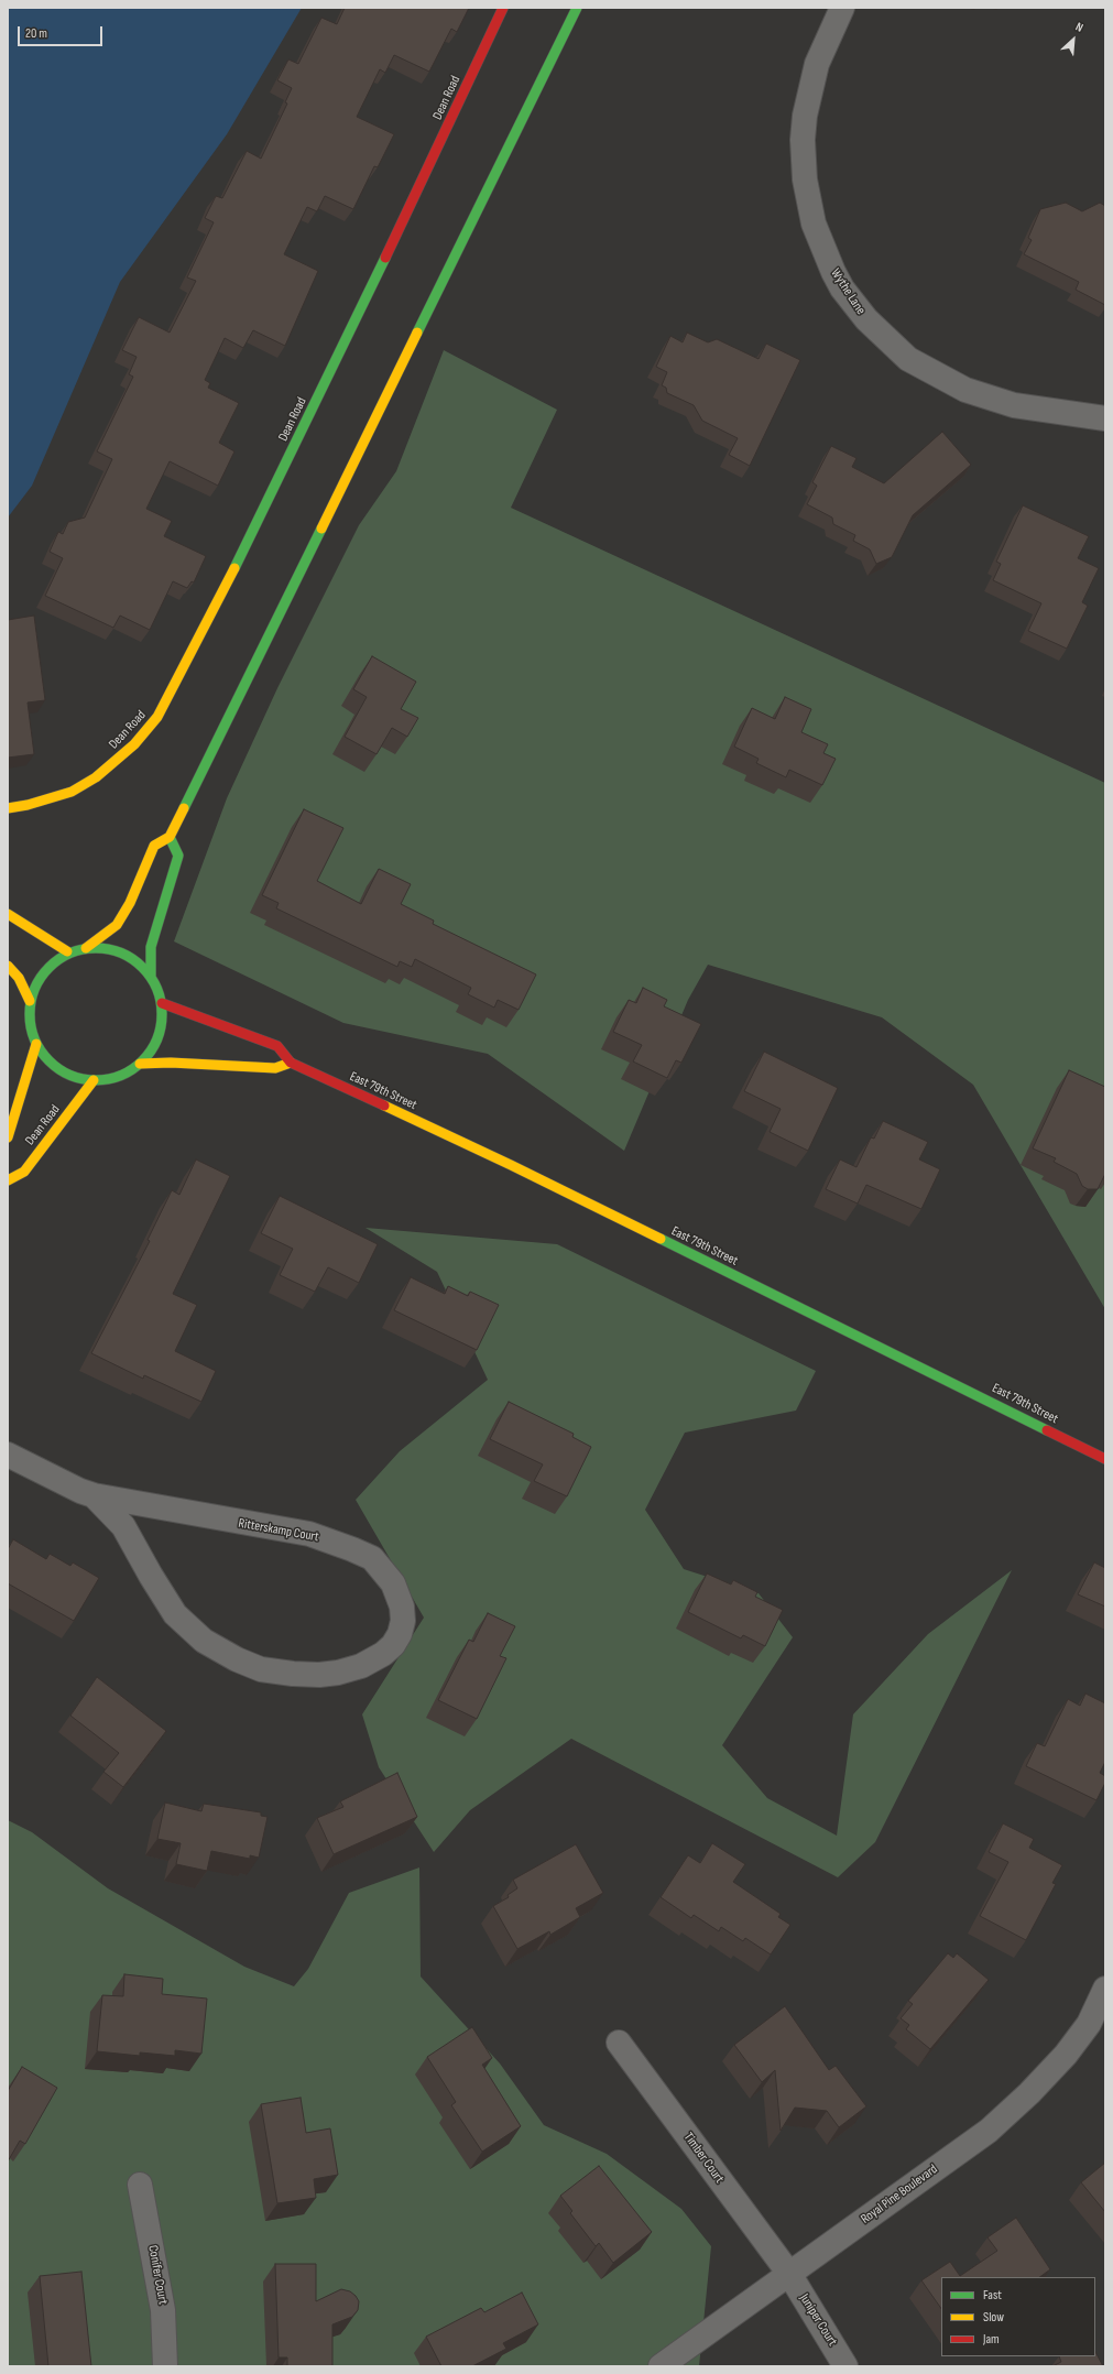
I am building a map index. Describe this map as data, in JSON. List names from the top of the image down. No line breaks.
{"streets":{"street":["Dean Road","Wythe Lane","East 79th Street","Ritterskamp Court","Timber Court","Royal Pine Boulevard","Conifer Court","Juniper Court"]},"crossings":[["Dean Road","East 79th Street"],["Timber Court","Royal Pine Boulevard"],["Timber Court","Juniper Court"],["Royal Pine Boulevard","Juniper Court"]],"legend":["Fast","Slow","Jam"],"scale_bar":"20 m","north":"top right"}
